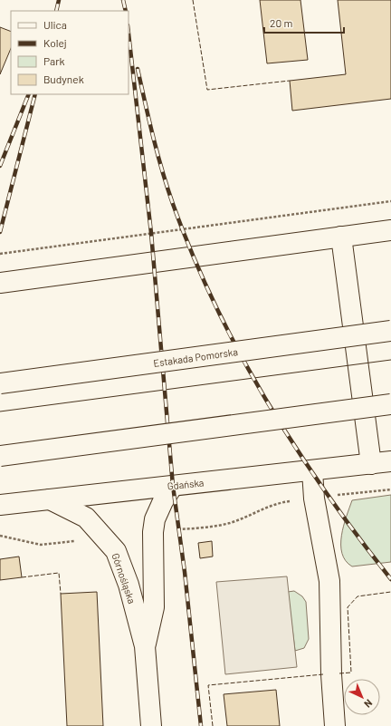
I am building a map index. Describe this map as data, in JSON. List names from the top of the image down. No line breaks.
{"streets":{"street":["Estakada Pomorska","Gdańska","Górnośląska"]},"crossings":[["Gdańska","Górnośląska"]],"legend":["Ulica","Kolej","Park","Budynek"],"scale_bar":"20 m","north":"bottom right"}
